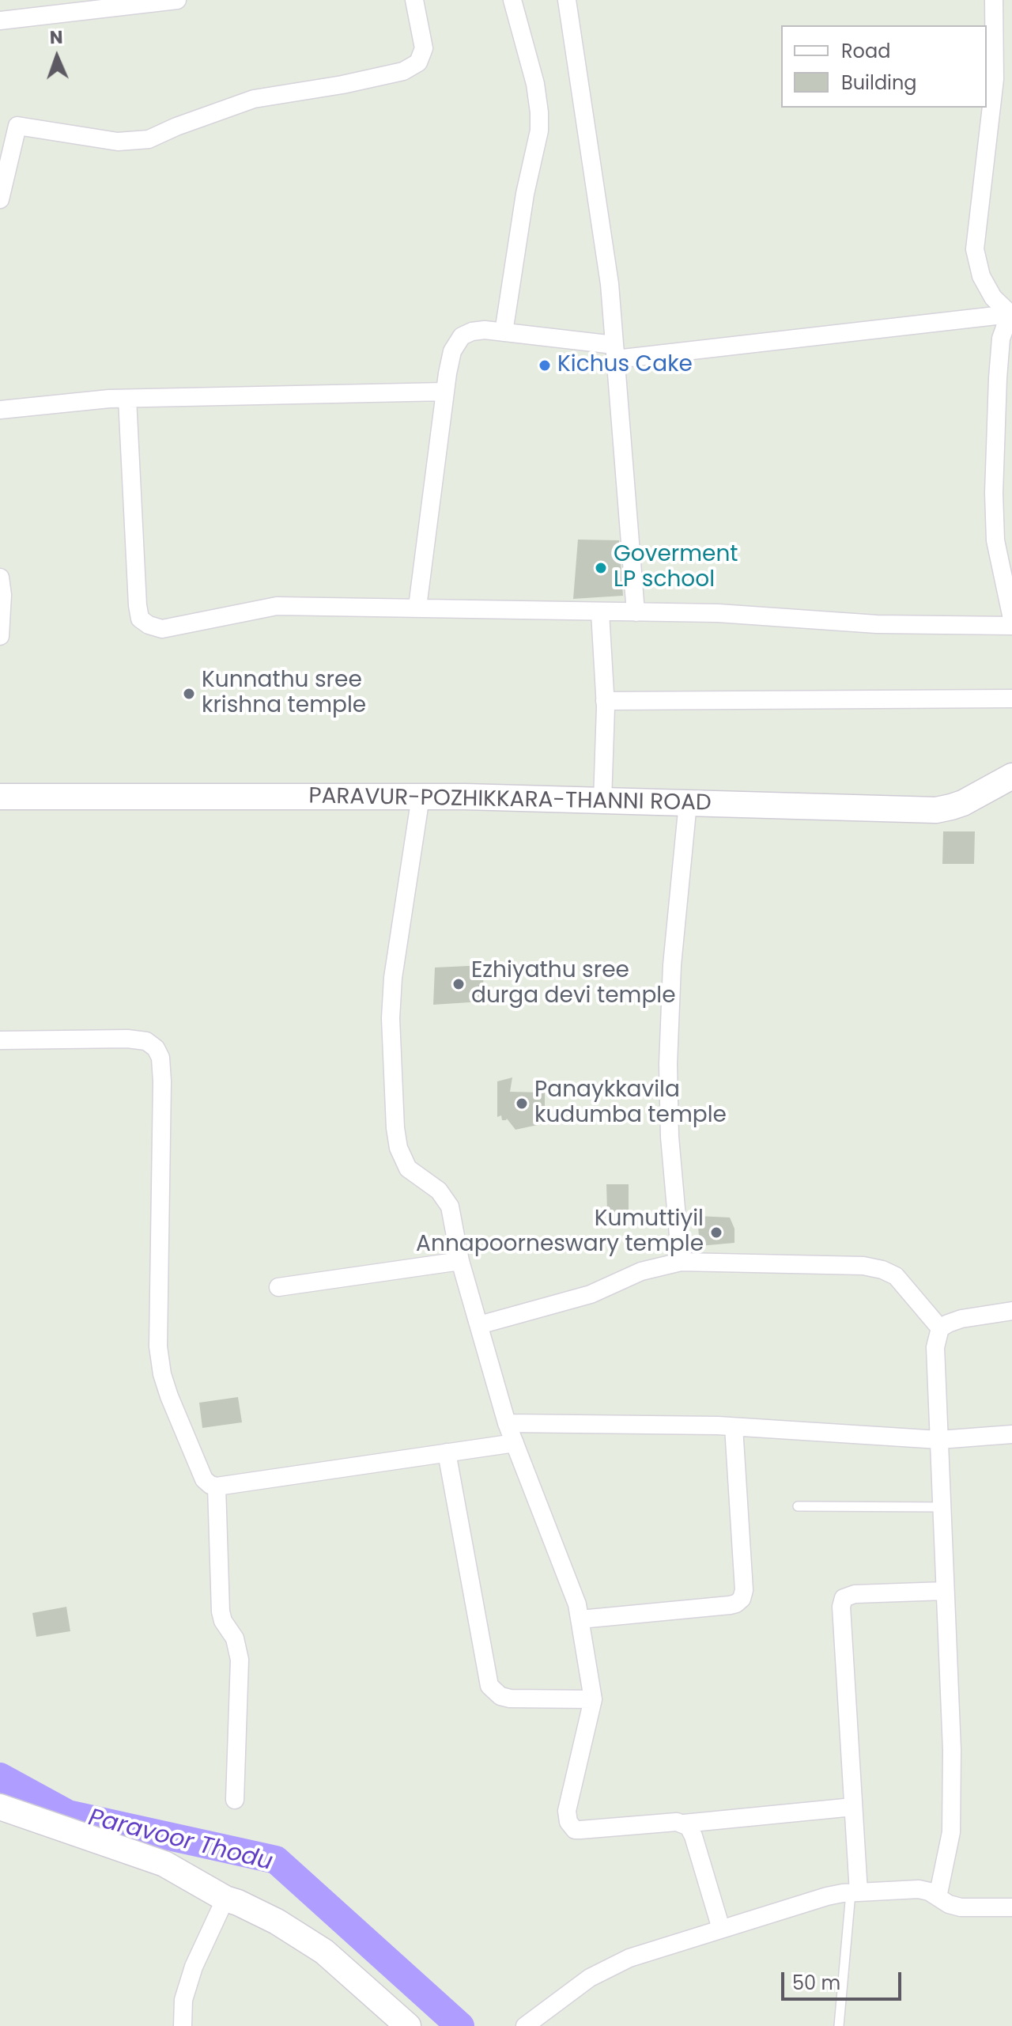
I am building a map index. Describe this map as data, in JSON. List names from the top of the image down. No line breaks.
{"streets":{"main road":["PARAVUR-POZHIKKARA-THANNI ROAD"]},"water":["Paravoor Thodu"],"places":["Kichus Cake","Goverment LP school","Kunnathu sree krishna temple","Ezhiyathu sree durga devi temple","Panaykkavila kudumba temple","Kumuttiyil Annapoorneswary temple"],"legend":["Road","Building"],"scale_bar":"50 m","north":"top"}
